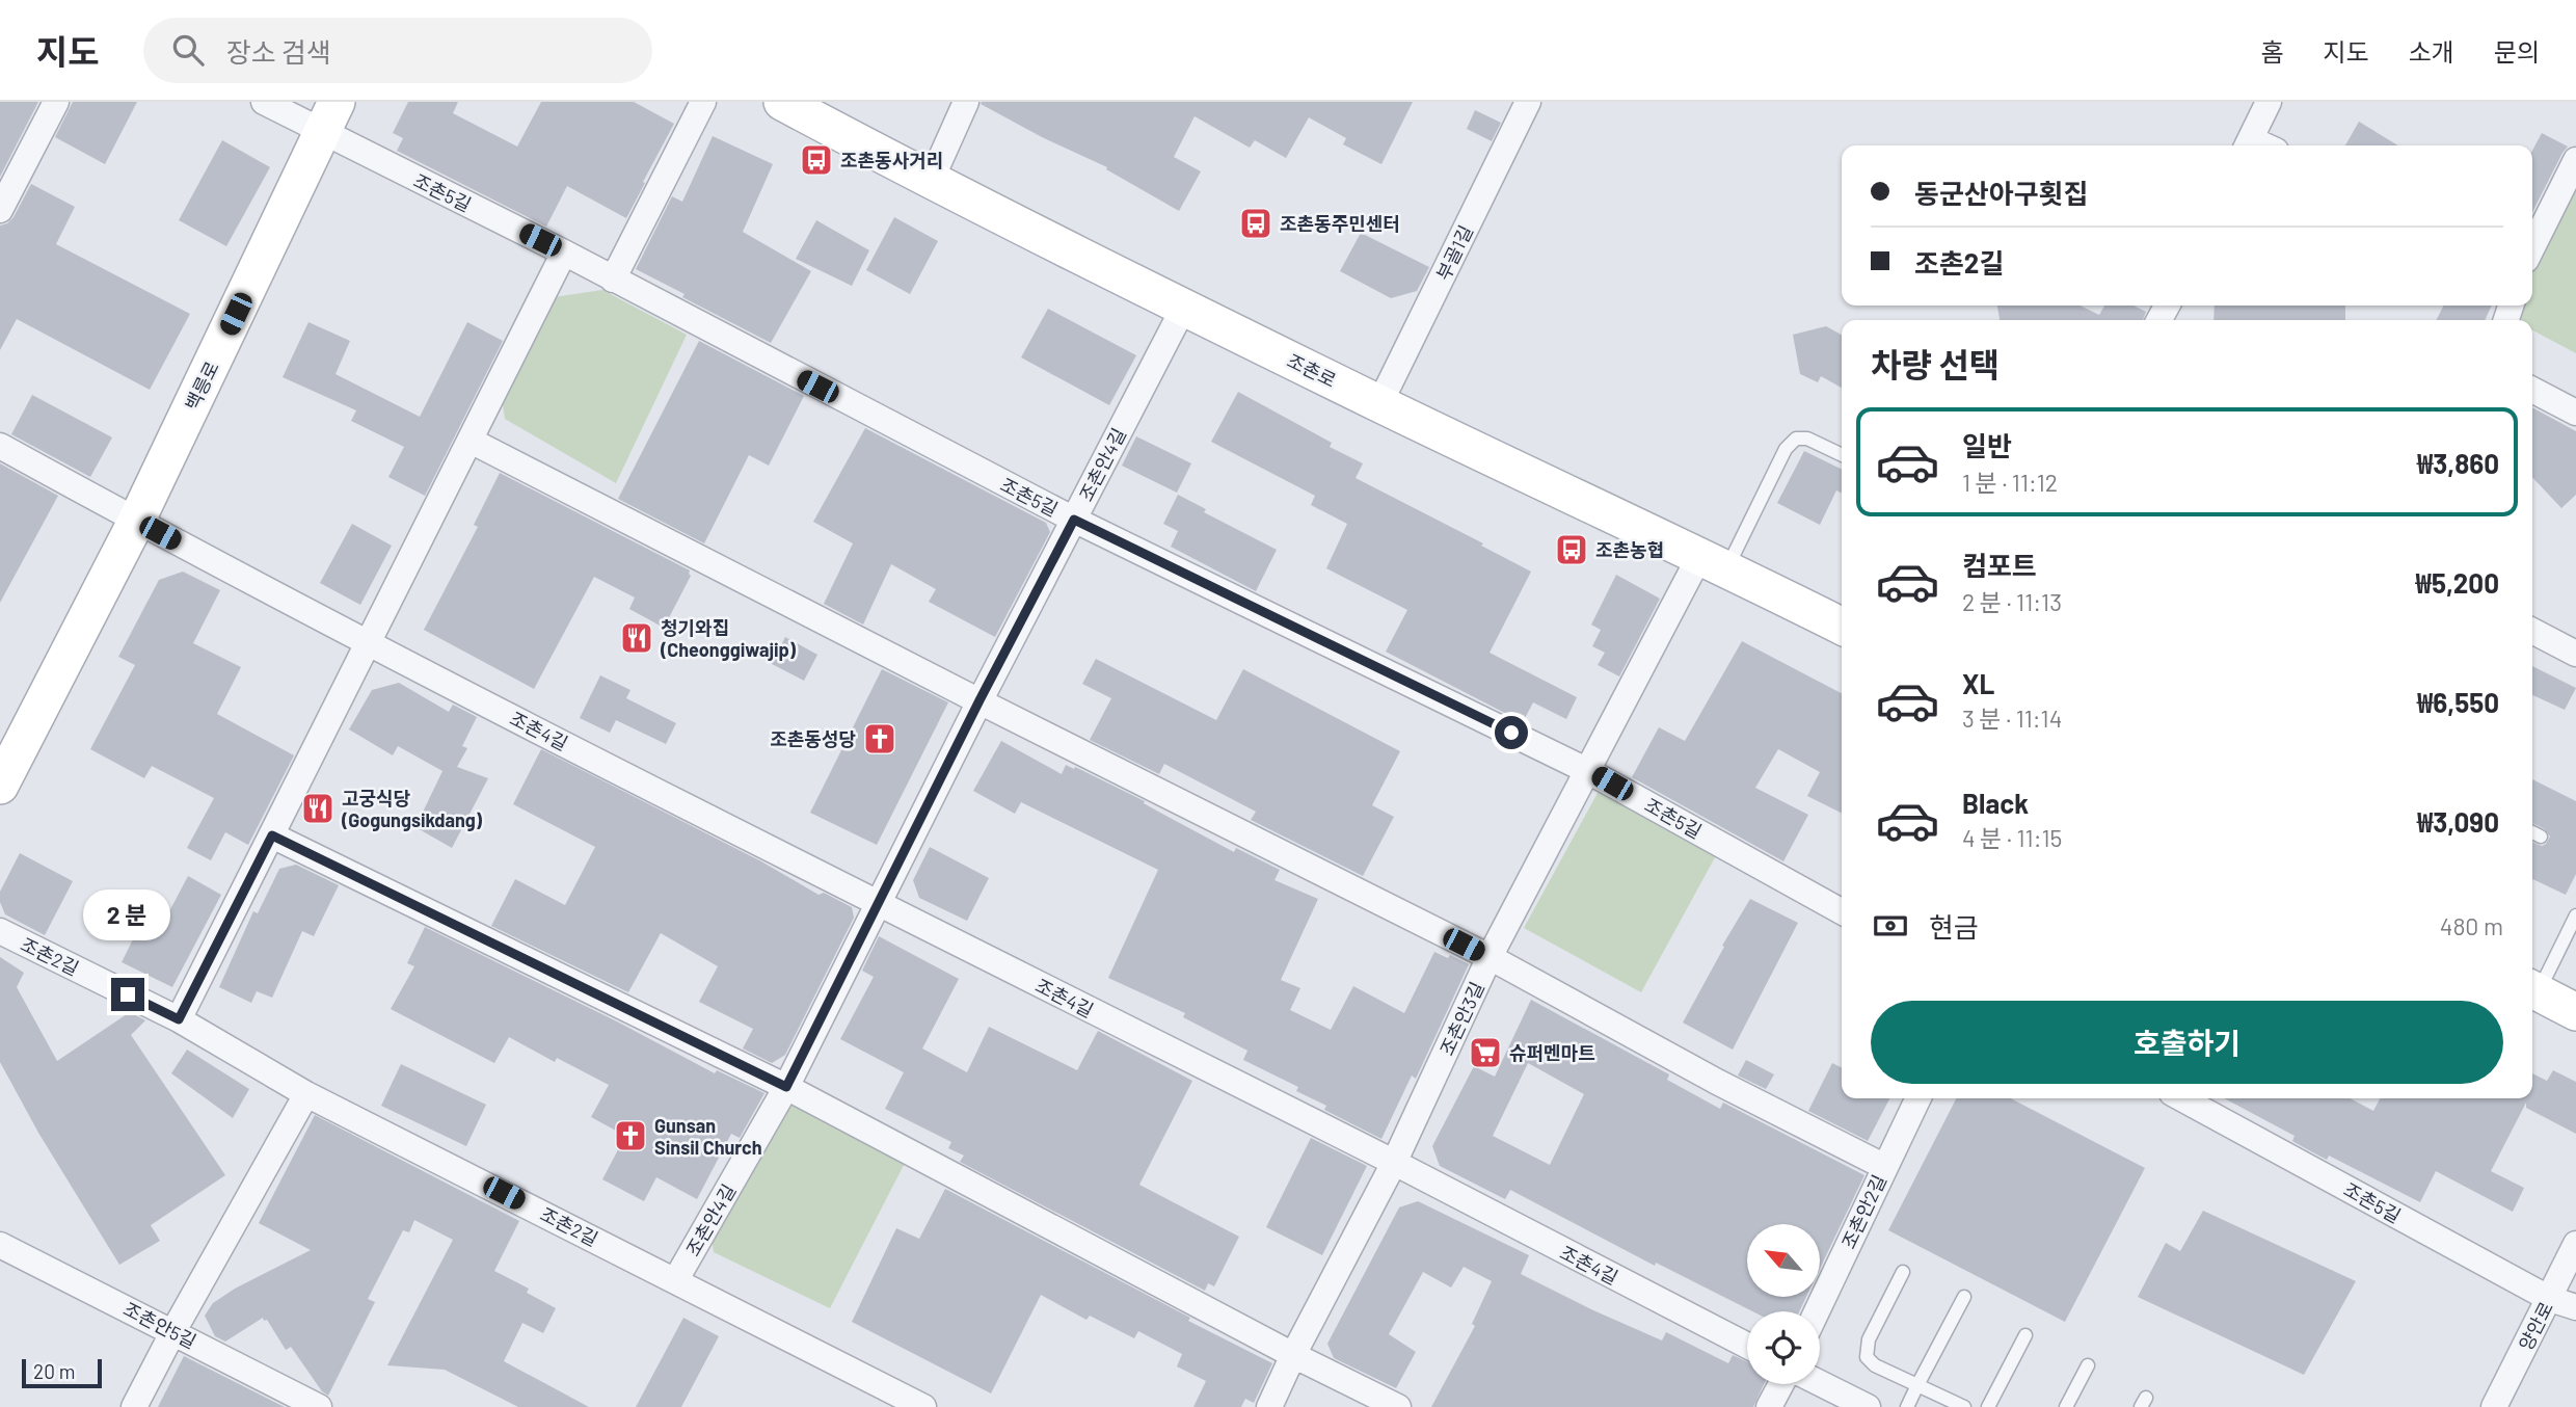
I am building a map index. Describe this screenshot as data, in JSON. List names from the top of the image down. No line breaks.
{"streets":{"street":["조촌5길","부골1길","조촌로","백릉로","조촌안4길","조촌4길","조촌2길","조촌안3길","조촌안2길","조촌안5길","양안로"]},"crossings":[["조촌5길","백릉로"],["조촌5길","조촌안4길"],["조촌5길","조촌안3길"],["조촌5길","양안로"],["부골1길","조촌로"],["조촌로","조촌안4길"],["조촌로","조촌안3길"],["백릉로","조촌4길"],["조촌안4길","조촌4길"],["조촌안4길","조촌2길"],["조촌4길","조촌안3길"]],"places":{"bus stop":["조촌동사거리","조촌동주민센터","조촌농협"],"restaurant":["청기와집 (Cheonggiwajip)","고궁식당 (Gogungsikdang)"],"church":["조촌동성당","Gunsan Sinsil Church"],"supermarket":["슈퍼멘마트"]},"scale_bar":"20 m","north":"top left","page":{"header":"지도","search":"장소 검색","nav":["홈","지도","소개","문의"],"banner":["동군산아구횟집","조촌2길"],"heading":"차량 선택","list":[{"name":"일반","note":"1 분 · 11:12","value":"₩3,860"},{"name":"컴포트","note":"2 분 · 11:13","value":"₩5,200"},{"name":"XL","note":"3 분 · 11:14","value":"₩6,550"},{"name":"Black","note":"4 분 · 11:15","value":"₩3,090"}],"pay":["현금","480 m"],"bubble":"2 분","buttons":"호출하기","scale":"20 m"}}
